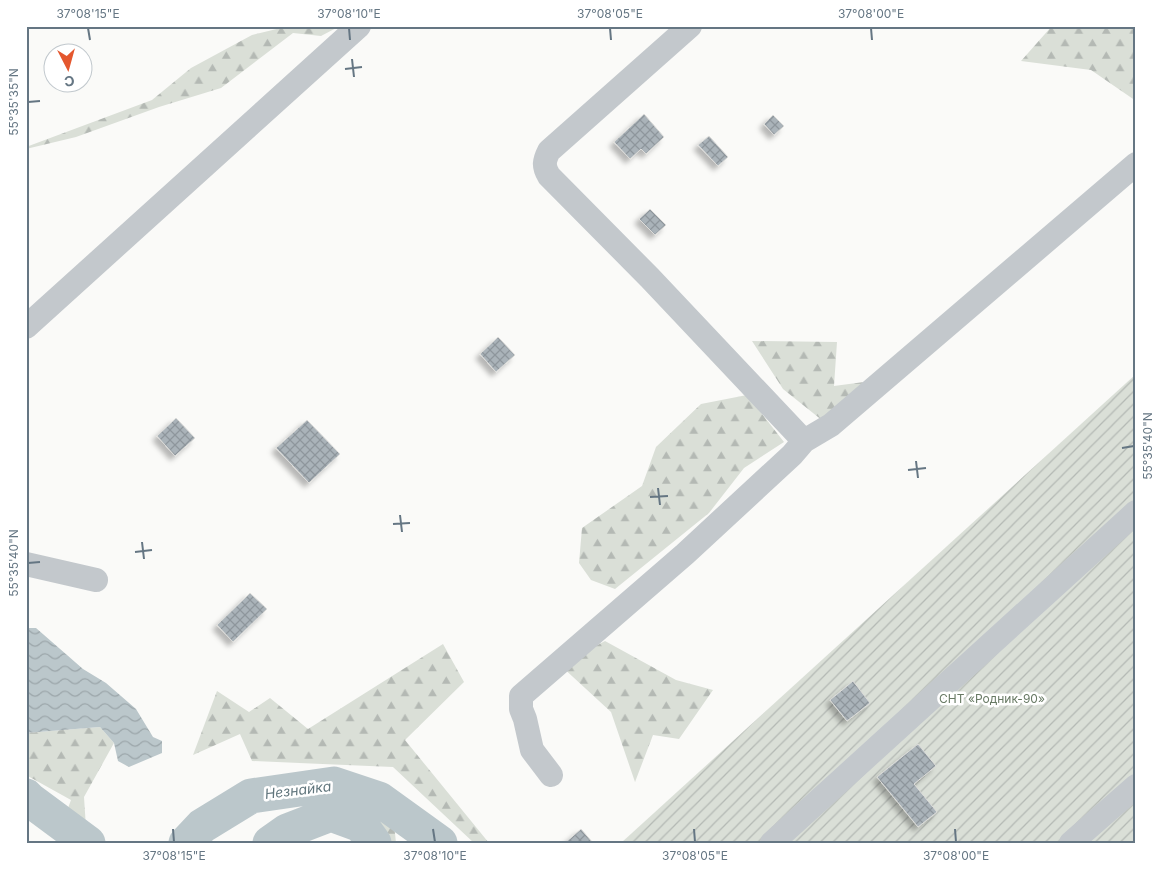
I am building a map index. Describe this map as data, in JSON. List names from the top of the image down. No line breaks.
{"water":["Незнайка"],"parks":["СНТ «Родник-90»"],"north":"bottom","coordinates":["37°08'15\"E","37°08'10\"E","37°08'05\"E","37°08'00\"E","55°35'35\"N","55°35'40\"N"]}
